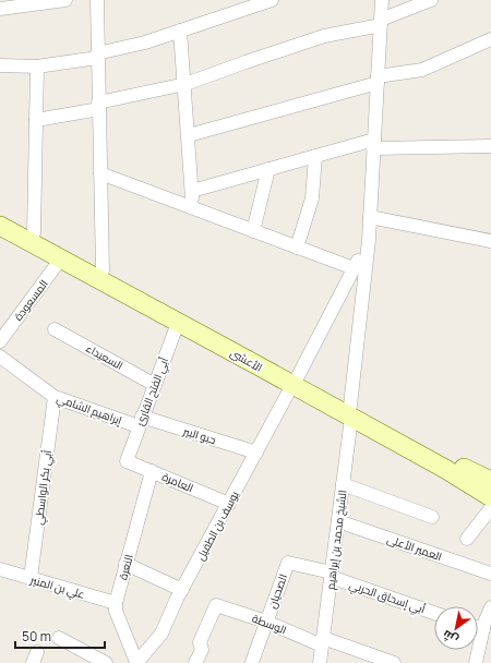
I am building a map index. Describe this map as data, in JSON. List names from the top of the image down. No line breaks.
{"streets":{"street":["المسعودة","السعيداء","الأعشى","أبي الفتح القارئ","إبراهيم الشامي","حبو البير","العامرة","أبي بكر الواسطي","يوسف بن الطفيل","الشيخ محمد بن إبراهيم","العمير الأعلى","النعرة","علي بن المنير","الصحيان","أبي إسحاق الحربي","الوسطة"]},"crossings":[["المسعودة","الأعشى"],["السعيداء","أبي الفتح القارئ"],["الأعشى","أبي الفتح القارئ"],["الأعشى","يوسف بن الطفيل"],["الأعشى","الشيخ محمد بن إبراهيم"],["أبي الفتح القارئ","إبراهيم الشامي"],["أبي الفتح القارئ","حبو البير"],["أبي الفتح القارئ","العامرة"],["إبراهيم الشامي","حبو البير"],["إبراهيم الشامي","أبي بكر الواسطي"],["حبو البير","يوسف بن الطفيل"],["العامرة","يوسف بن الطفيل"],["العامرة","النعرة"],["أبي بكر الواسطي","علي بن المنير"],["يوسف بن الطفيل","الشيخ محمد بن إبراهيم"],["يوسف بن الطفيل","النعرة"],["الشيخ محمد بن إبراهيم","العمير الأعلى"],["الشيخ محمد بن إبراهيم","الصحيان"],["الشيخ محمد بن إبراهيم","أبي إسحاق الحربي"],["الشيخ محمد بن إبراهيم","الوسطة"],["النعرة","علي بن المنير"],["الصحيان","أبي إسحاق الحربي"],["الصحيان","الوسطة"]],"scale_bar":"50 m","north":"bottom left"}
